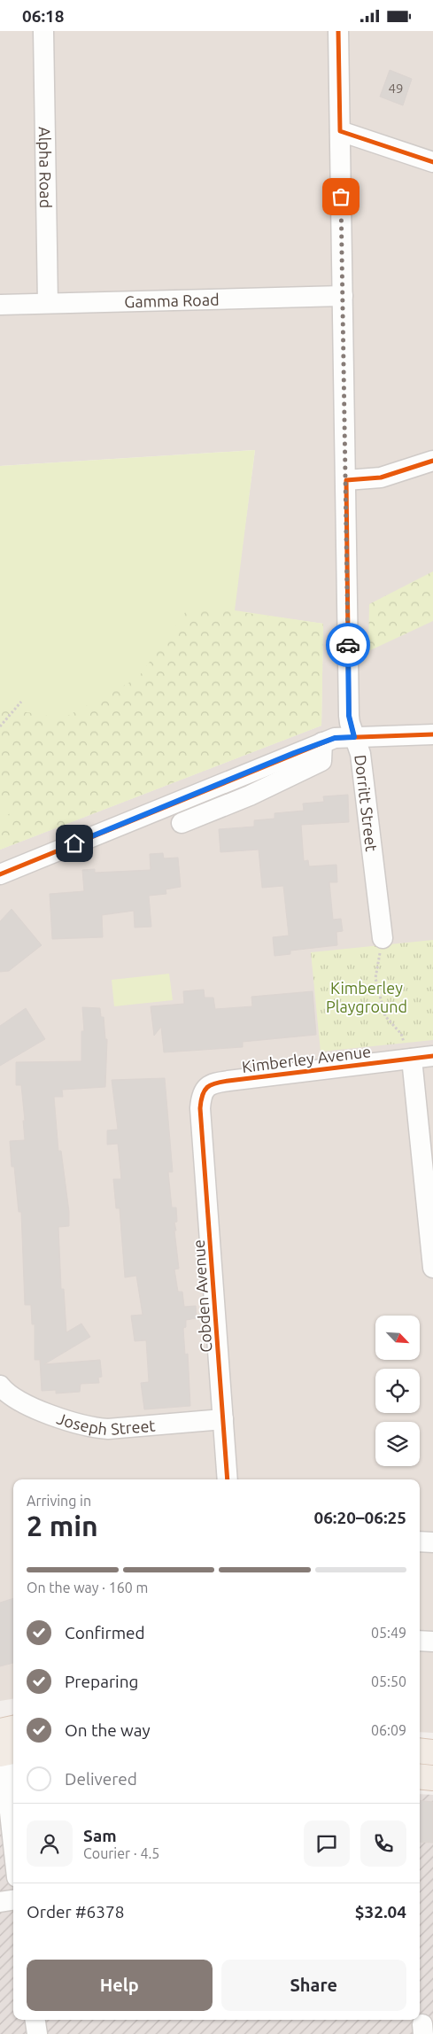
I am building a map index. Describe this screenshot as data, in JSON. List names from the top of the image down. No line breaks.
{"streets":{"street":["Alpha Road","Gamma Road","Dorritt Street","Kimberley Avenue","Cobden Avenue","Joseph Street"]},"crossings":[["Alpha Road","Gamma Road"],["Gamma Road","Dorritt Street"],["Kimberley Avenue","Cobden Avenue"],["Cobden Avenue","Joseph Street"]],"parks":["Kimberley Playground"],"house_numbers":["49"],"north":"bottom right","page":{"status":"06:18","heading":["2 min","Arriving in","06:20–06:25"],"panel":["Sam","Courier · 4.5","Order #6378","$32.04"],"bar":"On the way · 160 m","list":[["Confirmed","05:49"],["Preparing","05:50"],["On the way","06:09"],"Delivered"],"buttons":["Help","Share"]}}
